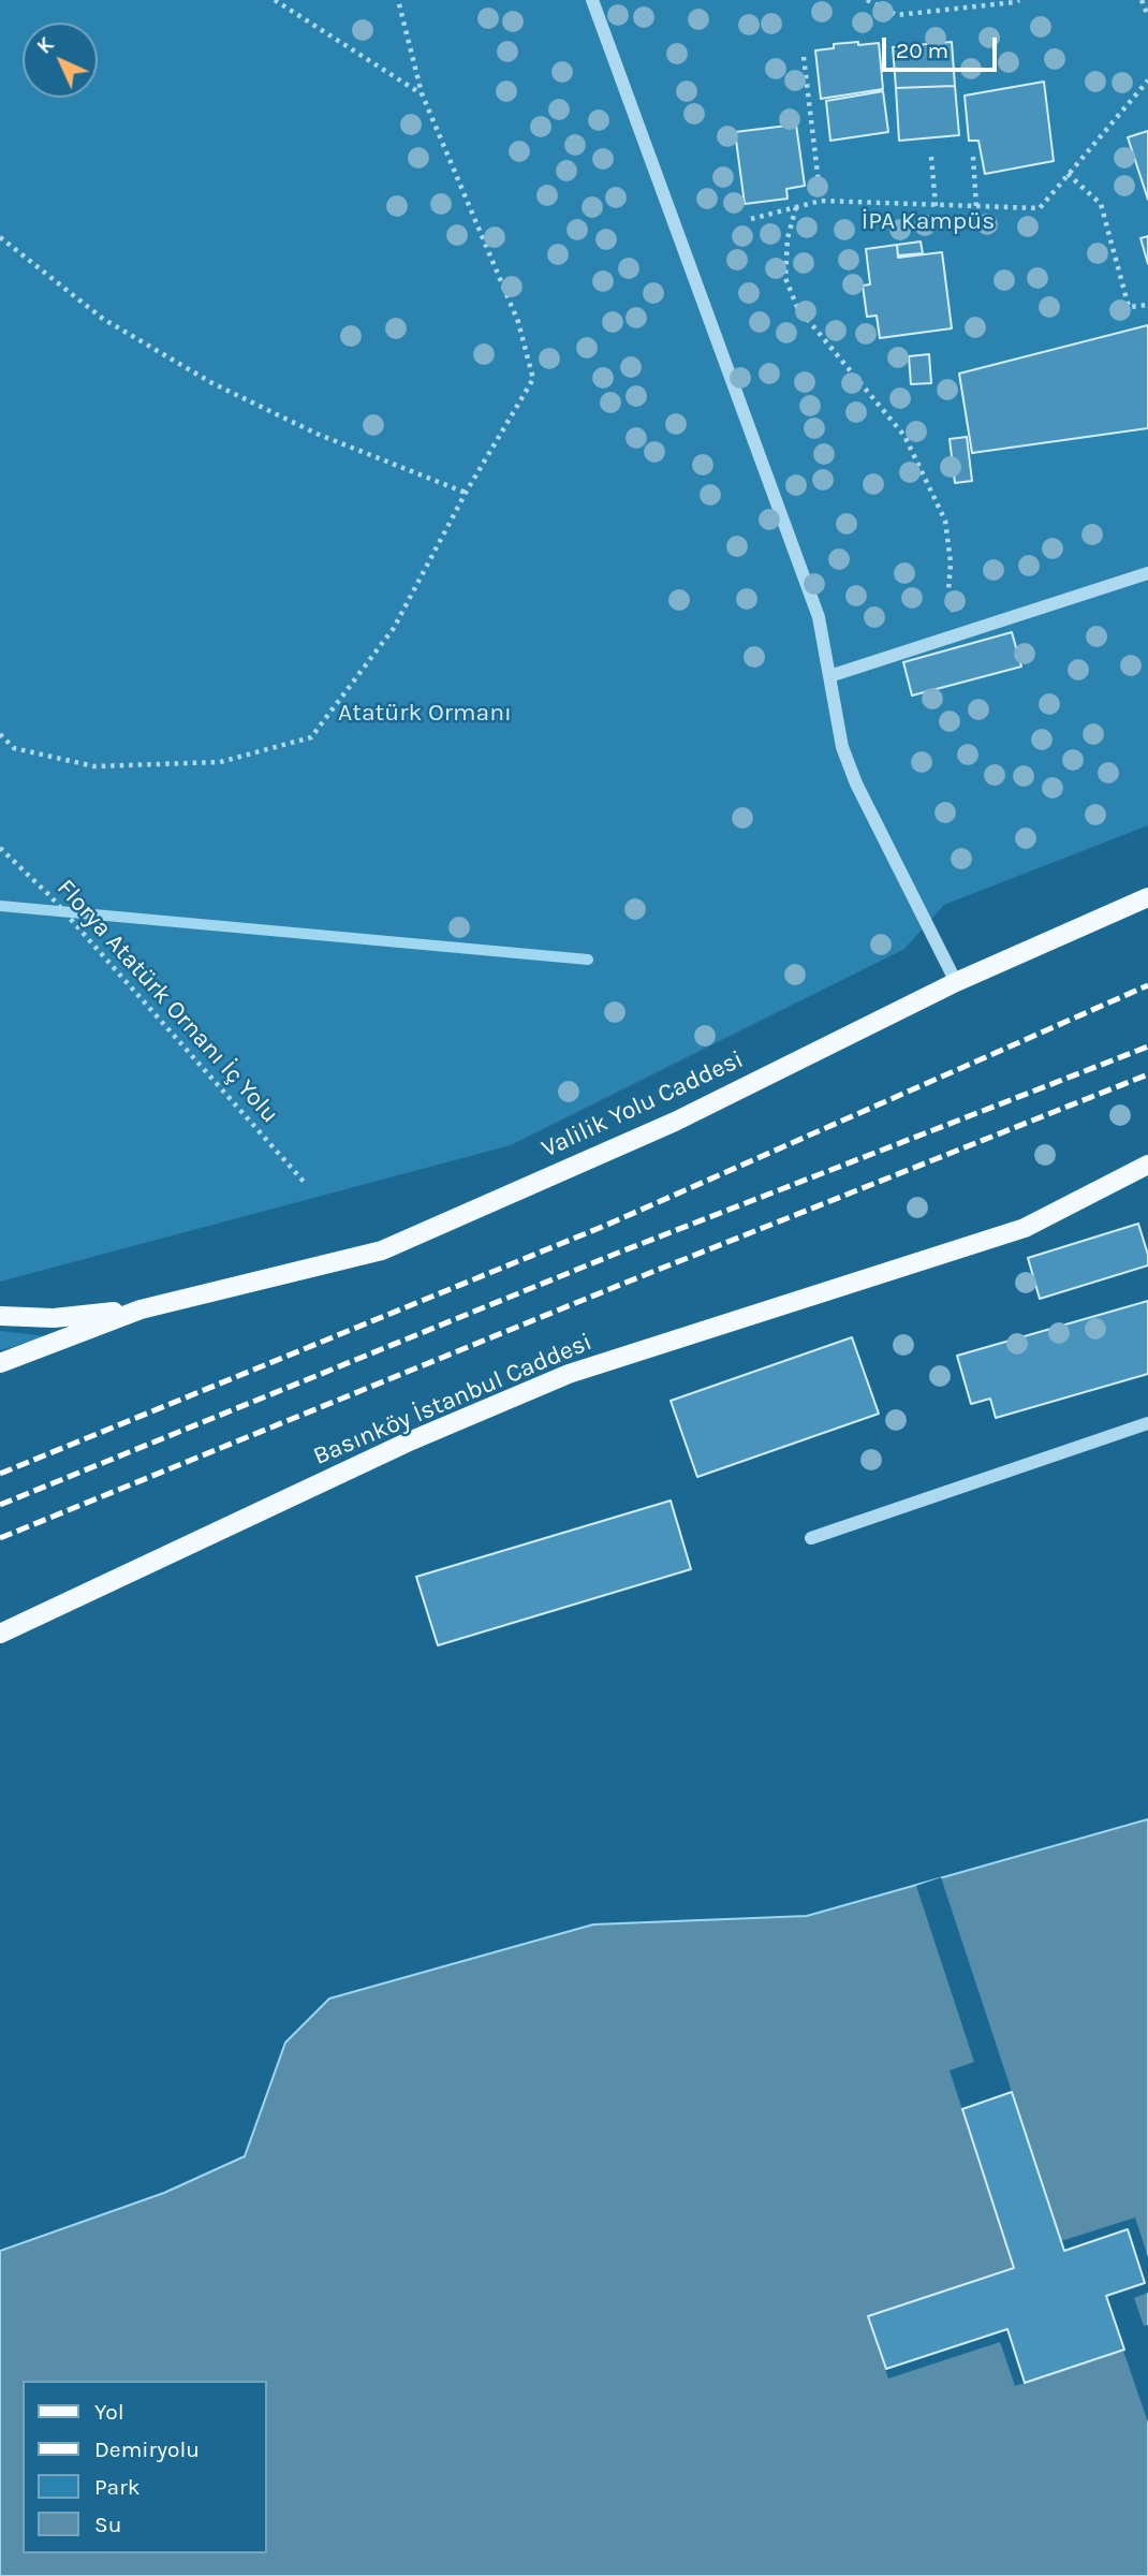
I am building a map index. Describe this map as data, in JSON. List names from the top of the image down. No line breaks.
{"streets":{"main road":["Valilik Yolu Caddesi","Basınköy İstanbul Caddesi"],"path":["Florya Atatürk Ornanı İç Yolu"]},"parks":["İPA Kampüs","Atatürk Ormanı"],"legend":["Yol","Demiryolu","Park","Su"],"scale_bar":"20 m","north":"top left"}
